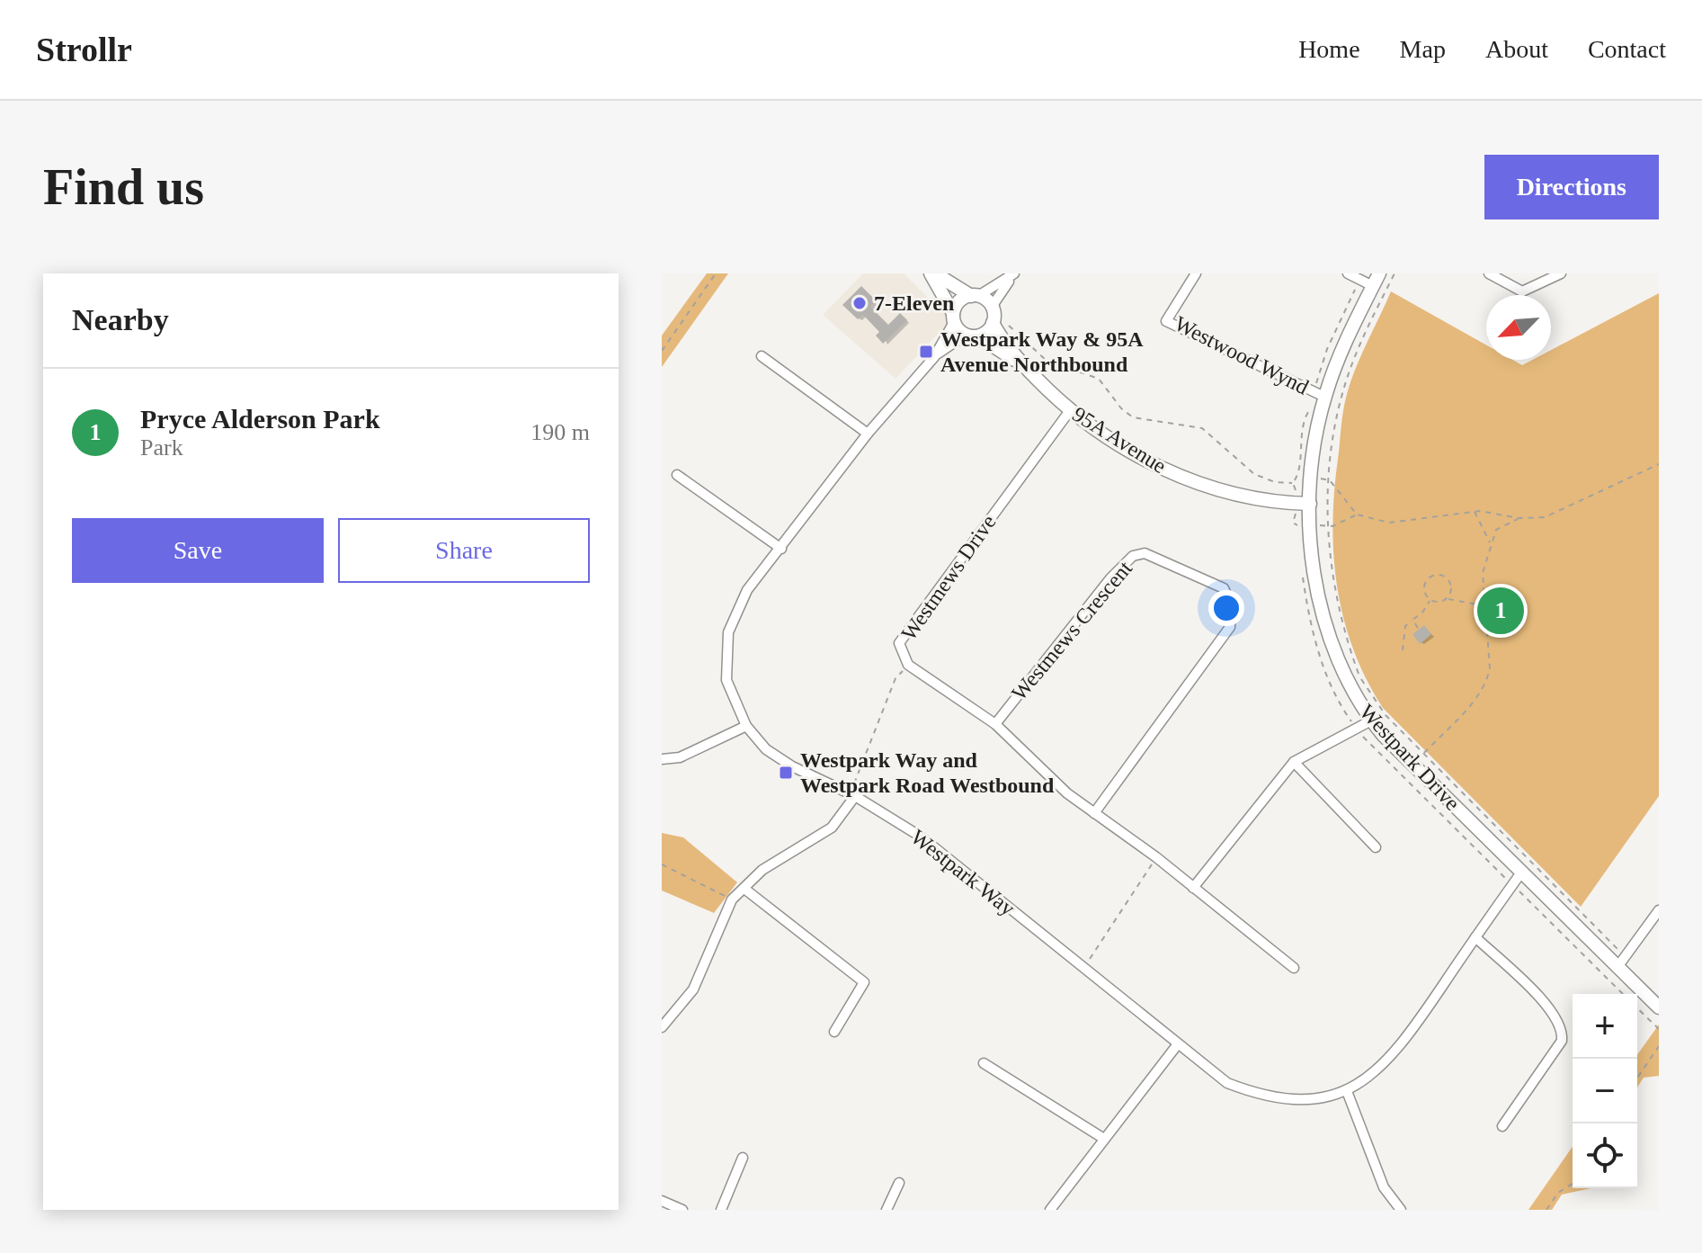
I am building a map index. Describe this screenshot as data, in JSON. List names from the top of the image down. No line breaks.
{"streets":{"street":["Westwood Wynd","95A Avenue","Westmews Drive","Westmews Crescent","Westpark Drive","Westpark Way"]},"crossings":[["Westwood Wynd","Westpark Drive"],["95A Avenue","Westmews Drive"],["95A Avenue","Westpark Drive"],["95A Avenue","Westpark Way"],["Westmews Drive","Westmews Crescent"],["Westpark Drive","Westpark Way"]],"places":{"other":["7-Eleven"],"transit":["Westpark Way & 95A Avenue Northbound","Westpark Way and Westpark Road Westbound"]},"north":"bottom left","page":{"header":"Strollr","nav":["Home","Map","About","Contact"],"buttons":["Directions",["Save","Share"]],"title":"Find us","heading":"Nearby","list":[{"mark":"1","name":"Pryce Alderson Park","note":"Park","value":"190 m"}],"pins":"1","map_buttons":["+","−"]}}
